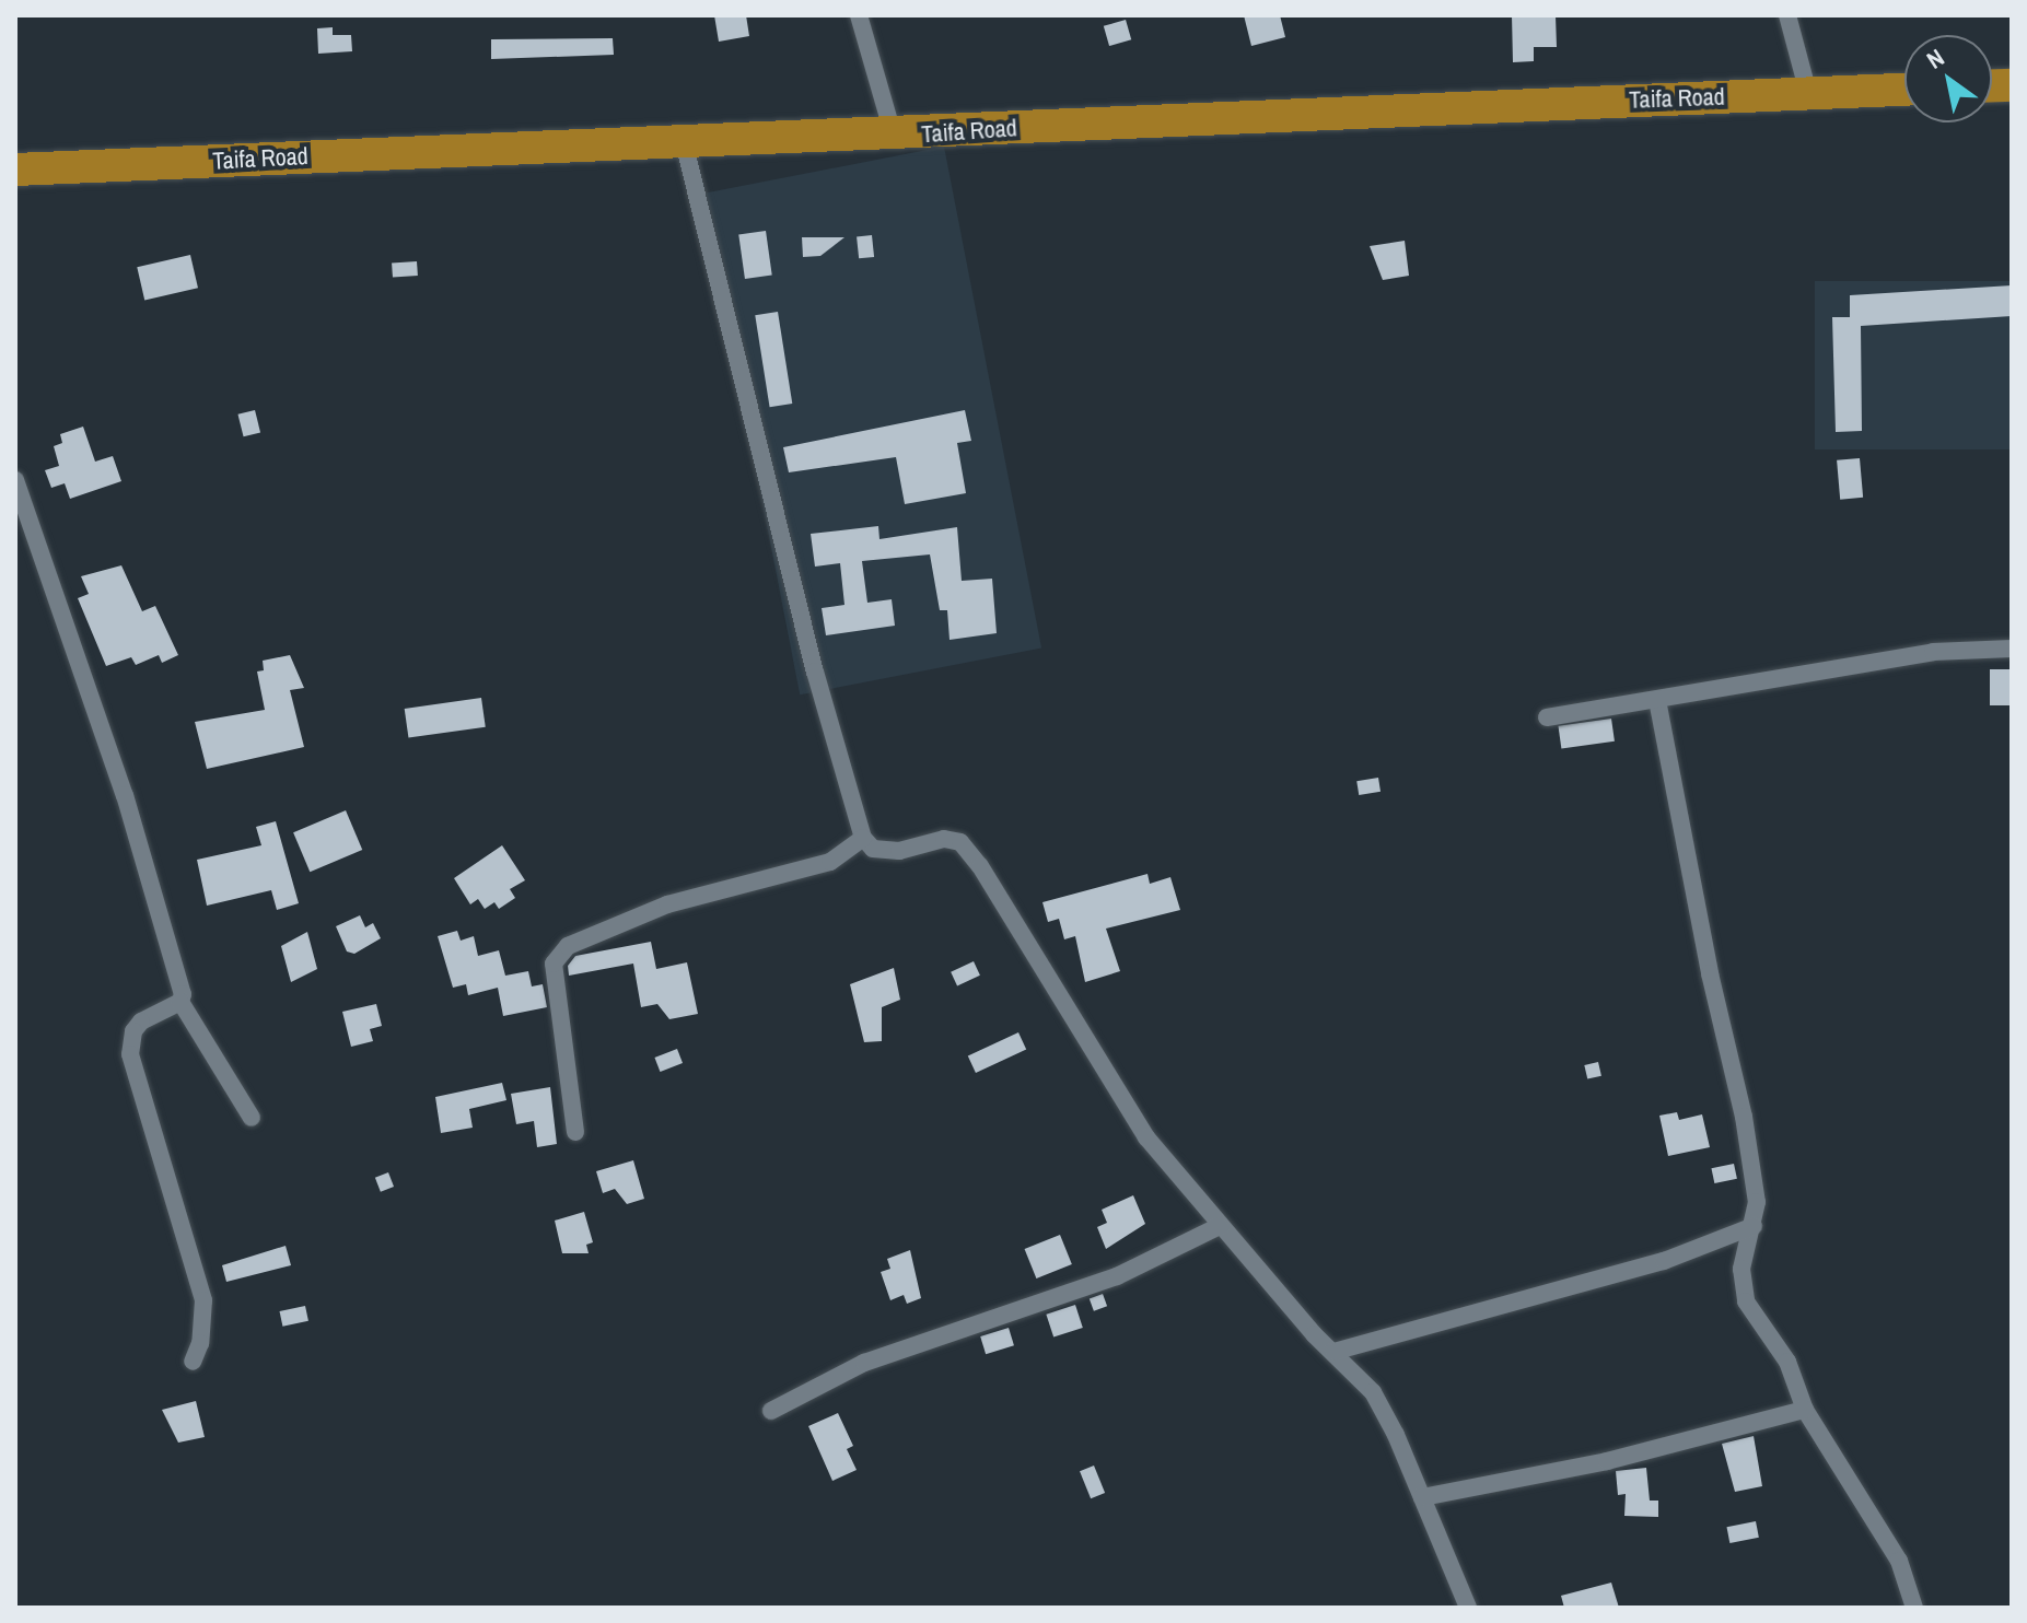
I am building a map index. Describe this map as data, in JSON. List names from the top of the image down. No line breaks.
{"streets":{"highway":["Taifa Road"]},"north":"top left"}
